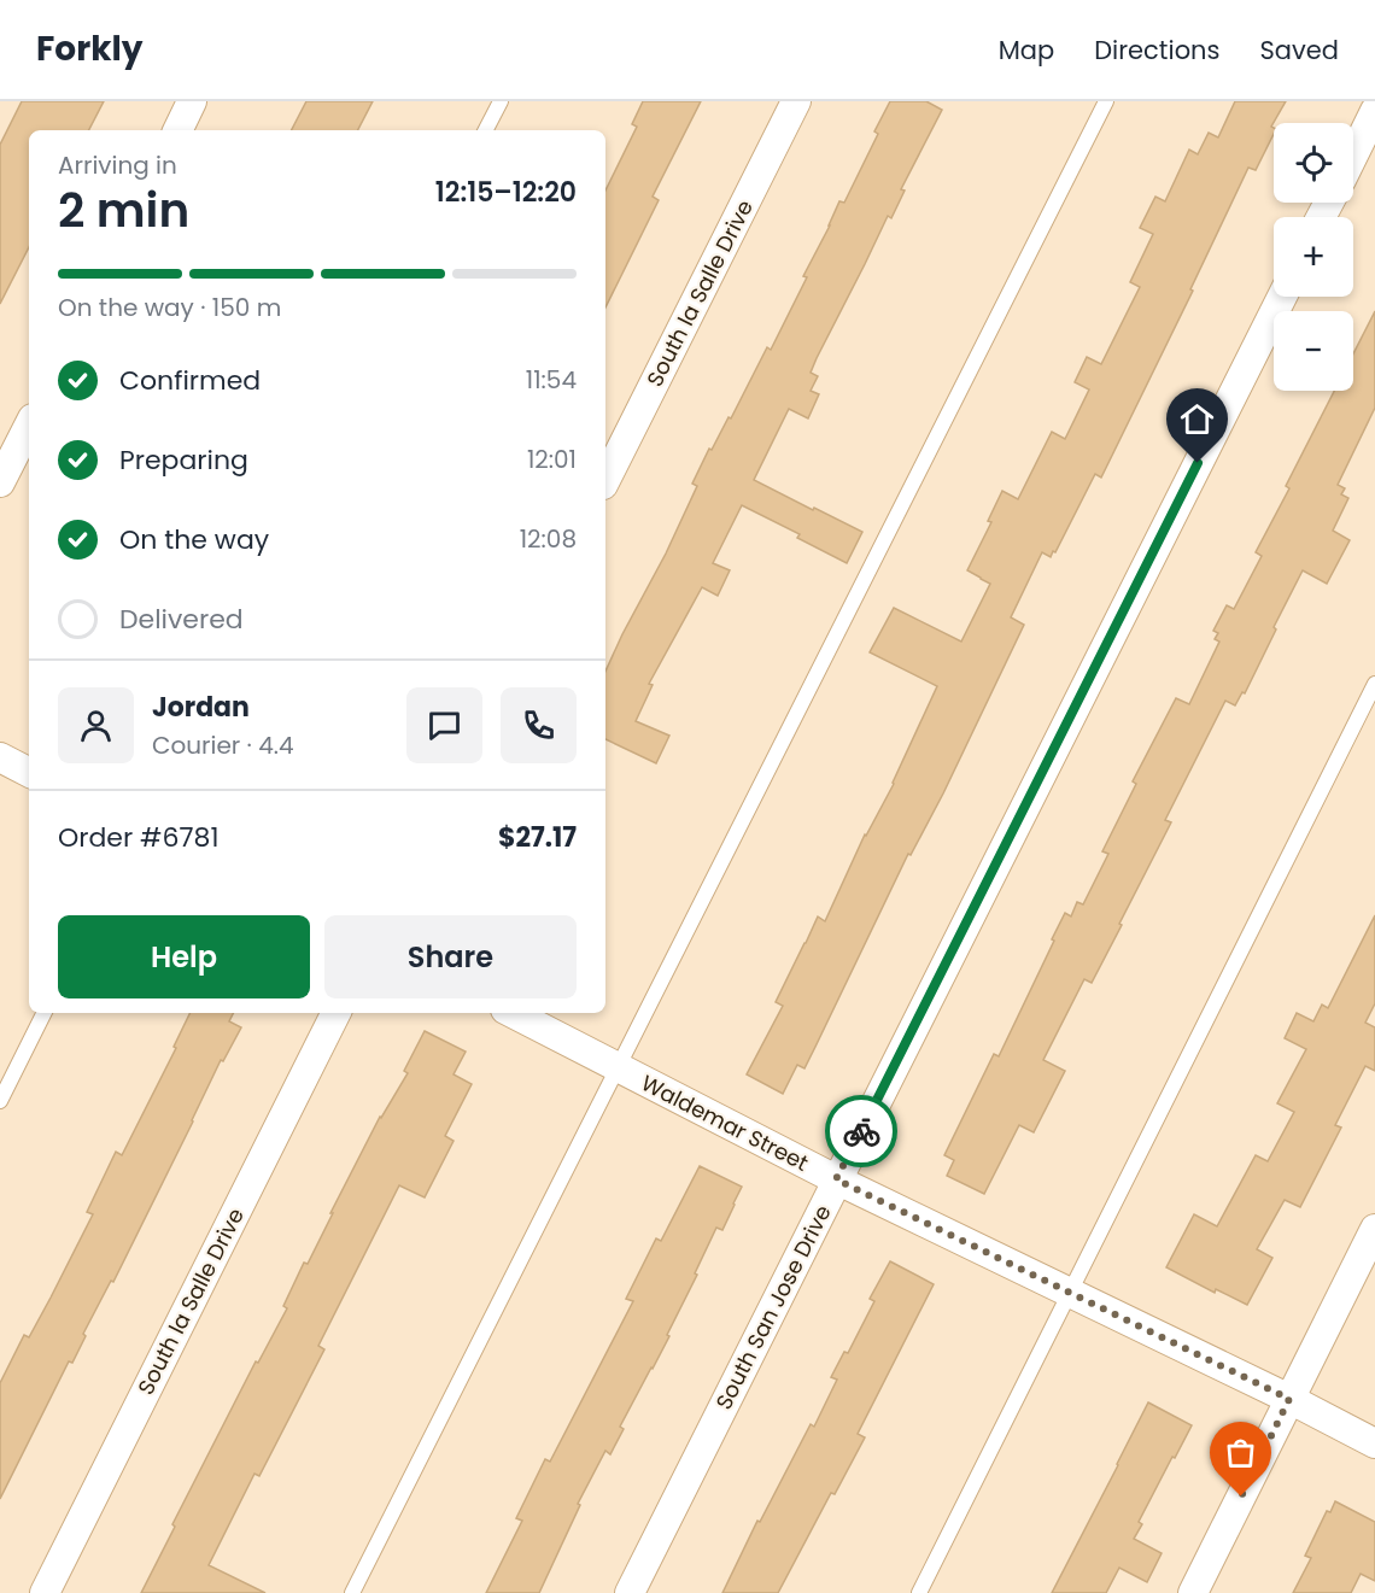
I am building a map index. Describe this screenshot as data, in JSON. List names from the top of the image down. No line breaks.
{"streets":{"street":["South la Salle Drive","Waldemar Street","South San Jose Drive"]},"crossings":[["Waldemar Street","South San Jose Drive"]],"page":{"header":"Forkly","nav":["Map","Directions","Saved"],"map_buttons":["+","−"],"heading":["2 min","Arriving in","12:15–12:20"],"panel":["Jordan","Courier · 4.4","Order #6781","$27.17"],"bar":"On the way · 150 m","list":[["Confirmed","11:54"],["Preparing","12:01"],["On the way","12:08"],"Delivered"],"buttons":["Help","Share"]}}
